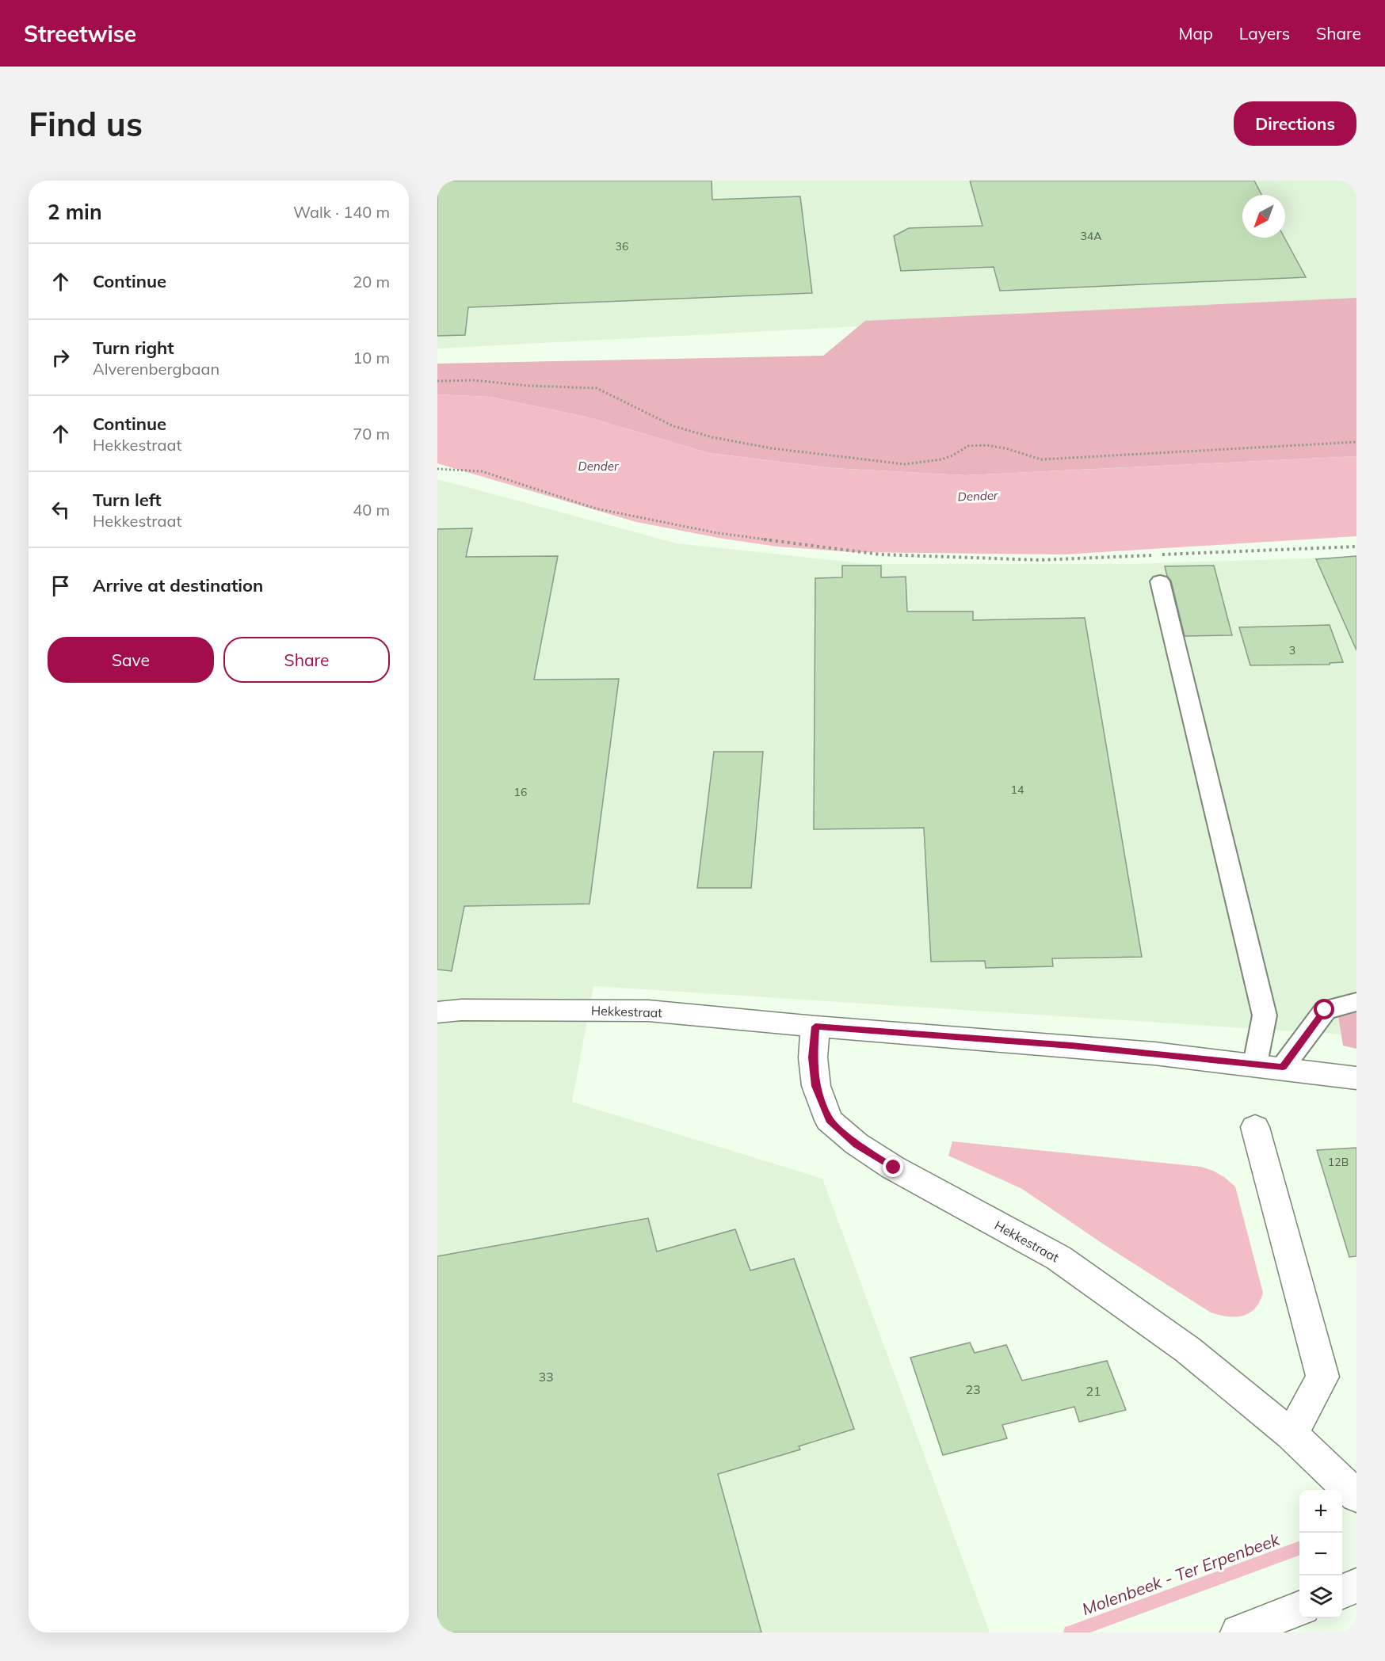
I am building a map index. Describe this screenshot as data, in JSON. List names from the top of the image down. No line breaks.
{"streets":{"street":["Hekkestraat"]},"water":["Dender","Molenbeek - Ter Erpenbeek"],"house_numbers":["34A","36","3","14","16","12B","33","23","21"],"north":"bottom left","page":{"header":"Streetwise","nav":["Map","Layers","Share"],"buttons":["Directions",["Save","Share"]],"title":"Find us","heading":["2 min","Walk · 140 m"],"list":[["Continue","20 m"],["Turn right","Alverenbergbaan","10 m"],["Continue","Hekkestraat","70 m"],["Turn left","Hekkestraat","40 m"],"Arrive at destination"],"map_buttons":["+","−"]}}
